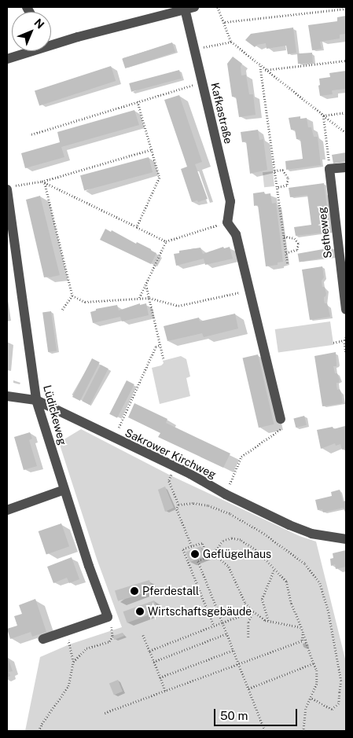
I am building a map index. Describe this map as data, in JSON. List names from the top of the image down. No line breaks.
{"streets":{"street":["Kafkastraße","Setheweg","Lüdickeweg","Sakrower Kirchweg"]},"crossings":[["Lüdickeweg","Sakrower Kirchweg"]],"places":["Geflügelhaus","Pferdestall","Wirtschaftsgebäude"],"scale_bar":"50 m","north":"top right"}
